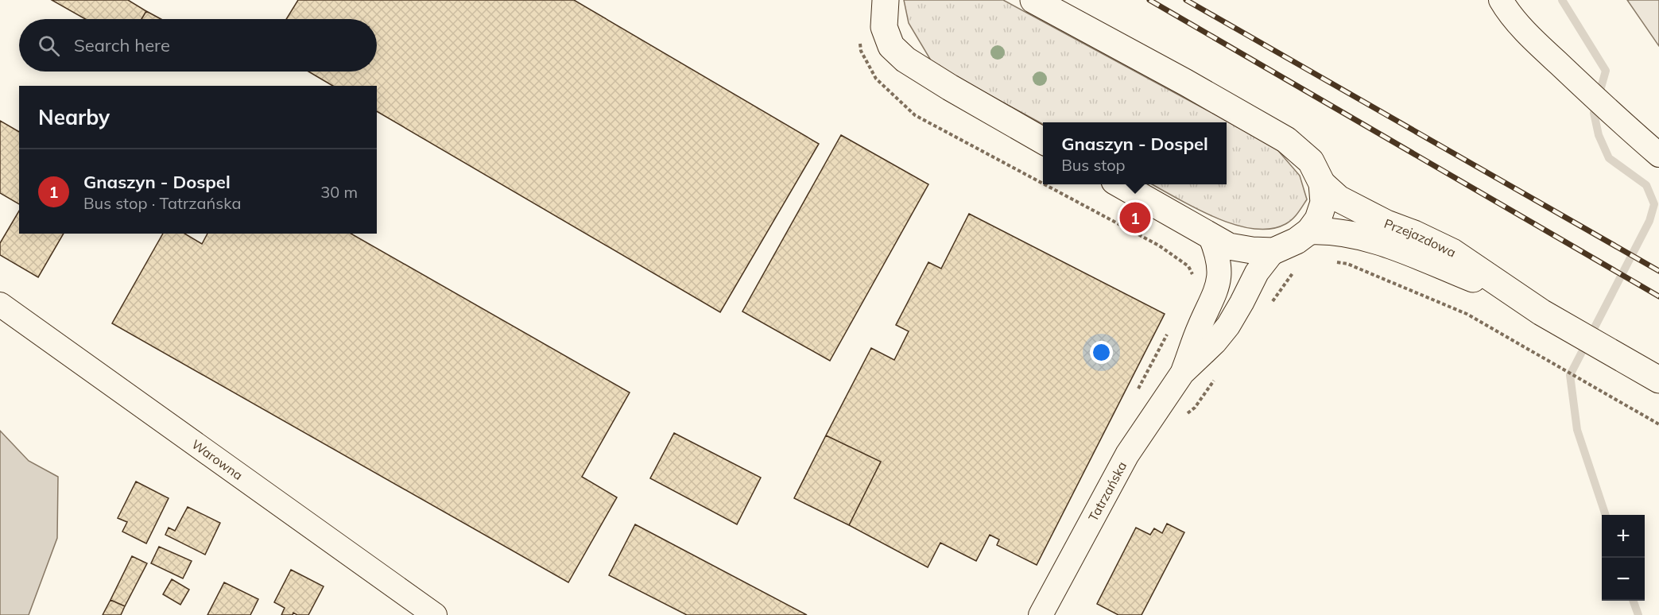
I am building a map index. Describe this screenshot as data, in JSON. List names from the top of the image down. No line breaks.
{"streets":{"main road":["Przejazdowa"],"street":["Warowna","Tatrzańska"]},"page":{"search":"Search here","heading":"Nearby","popup":["Gnaszyn - Dospel","Bus stop"],"list":[{"mark":"1","name":"Gnaszyn - Dospel","note":"Bus stop · Tatrzańska","value":"30 m"}],"pins":"1","map_buttons":["+","−"]}}
